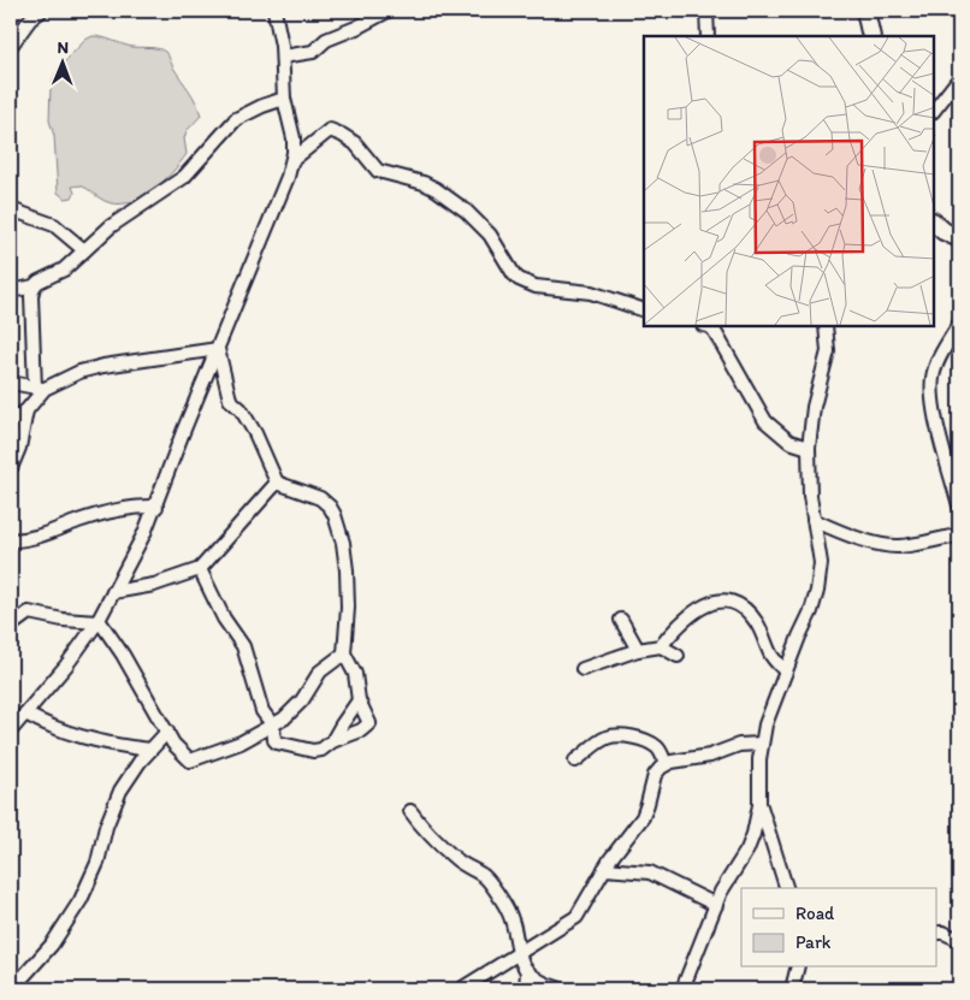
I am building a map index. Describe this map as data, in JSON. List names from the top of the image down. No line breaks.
{"legend":["Road","Park"],"north":"top"}
